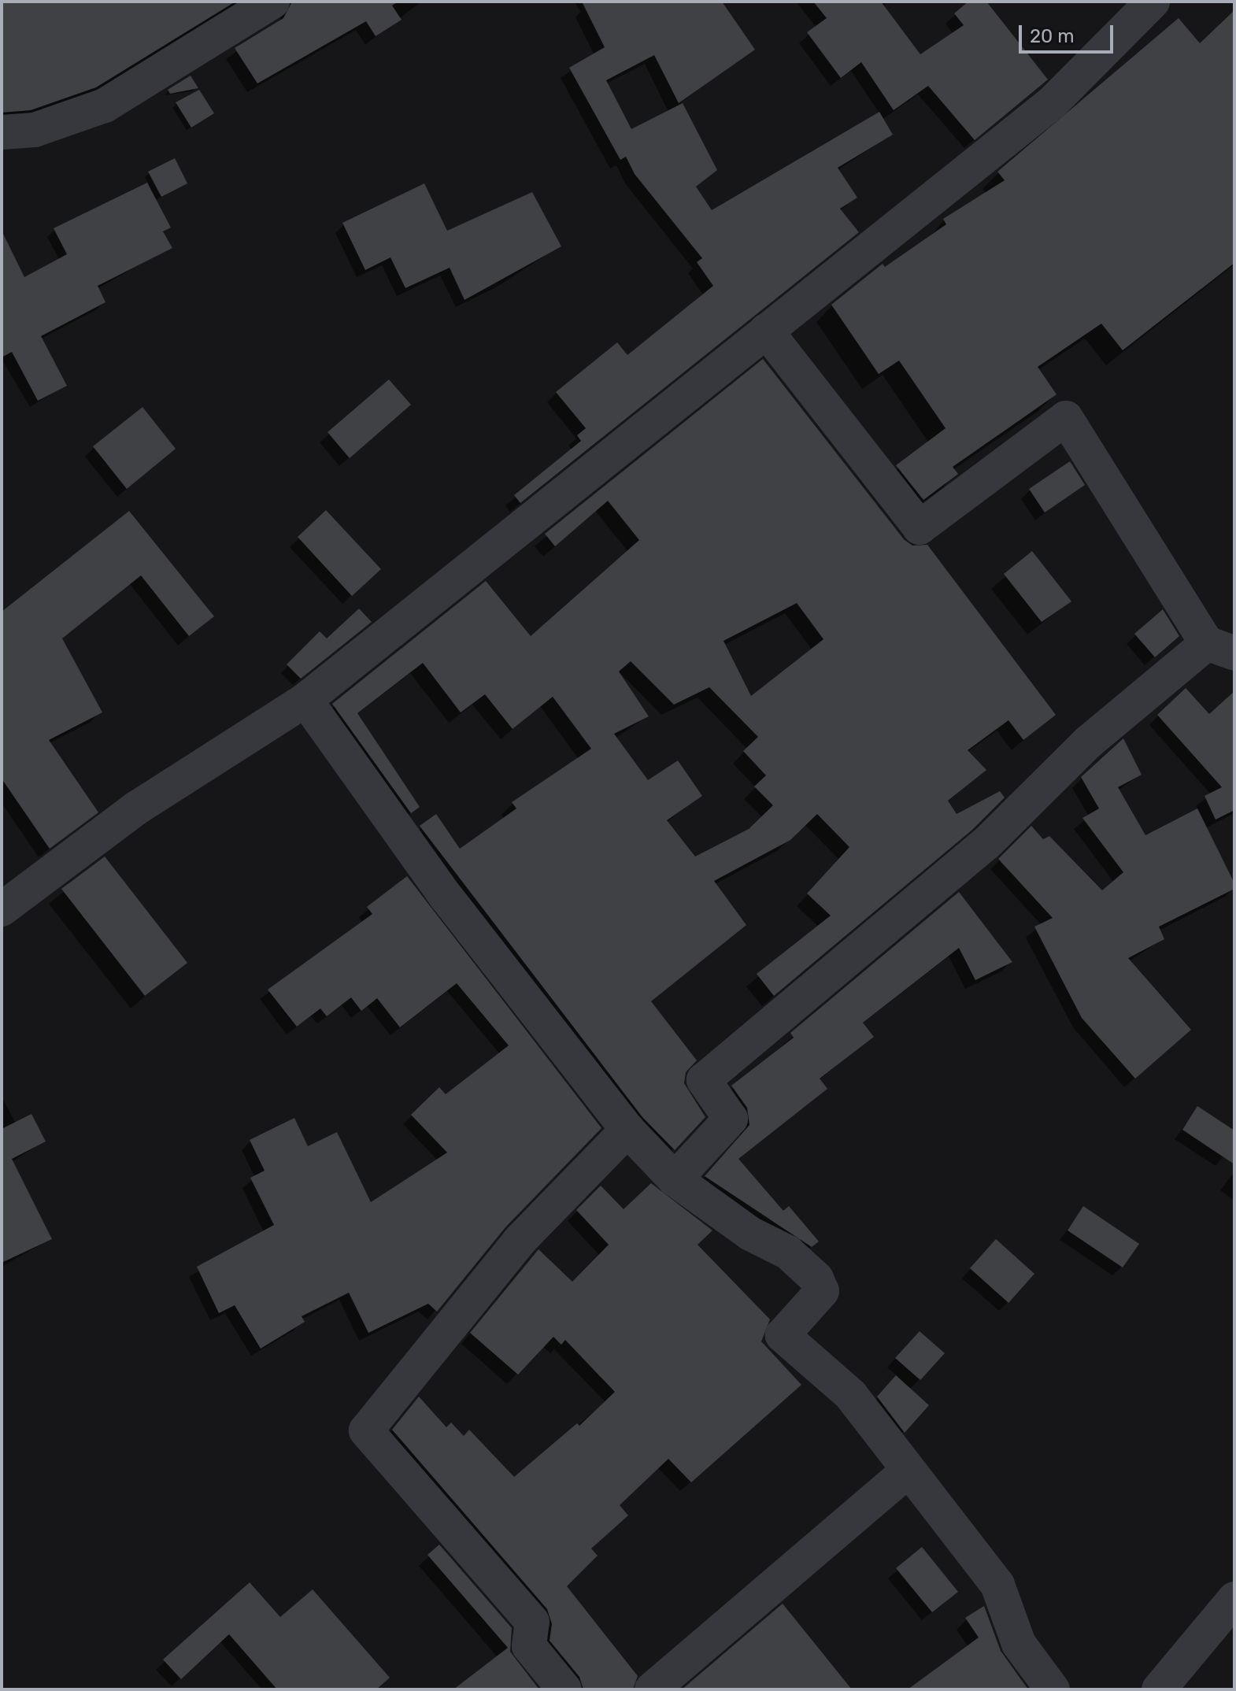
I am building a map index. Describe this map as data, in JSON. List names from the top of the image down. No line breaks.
{"scale_bar":"20 m"}
